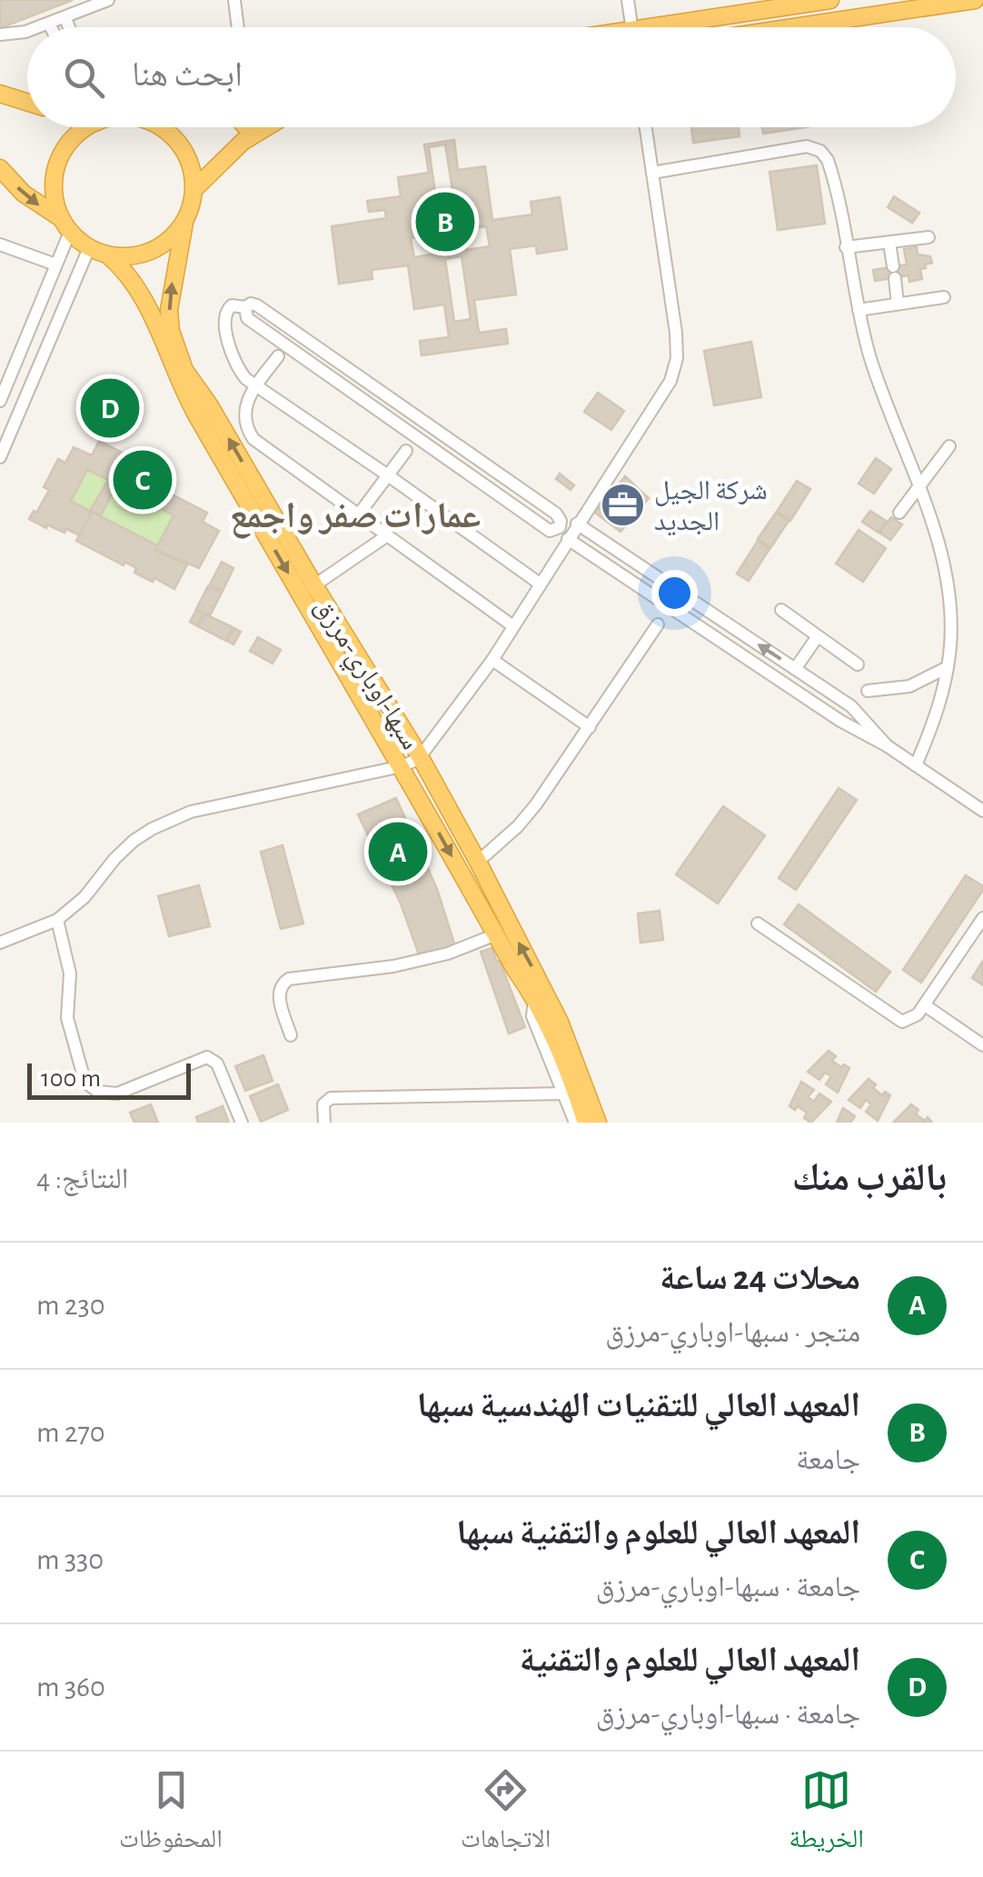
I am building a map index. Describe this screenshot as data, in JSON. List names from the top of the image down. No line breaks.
{"streets":{"highway":["سبها-اوباري-مرزق"]},"districts":["عمارات صفر واجمع"],"places":{"office":["شركة الجيل الجديد"]},"scale_bar":"100 m","page":{"search":"ابحث هنا","pins":["B","D","C","A"],"scale":"100 m","heading":["بالقرب منك","النتائج: 4"],"list":[{"mark":"A","name":"محلات 24 ساعة","note":"متجر · سبها-اوباري-مرزق","value":"230 m"},{"mark":"B","name":"المعهد العالي للتقنيات الهندسية سبها","note":"جامعة","value":"270 m"},{"mark":"C","name":"المعهد العالي للعلوم والتقنية سبها","note":"جامعة · سبها-اوباري-مرزق","value":"330 m"},{"mark":"D","name":"المعهد العالي للعلوم والتقنية","note":"جامعة · سبها-اوباري-مرزق","value":"360 m"}],"nav":["الخريطة","الاتجاهات","المحفوظات"]}}
